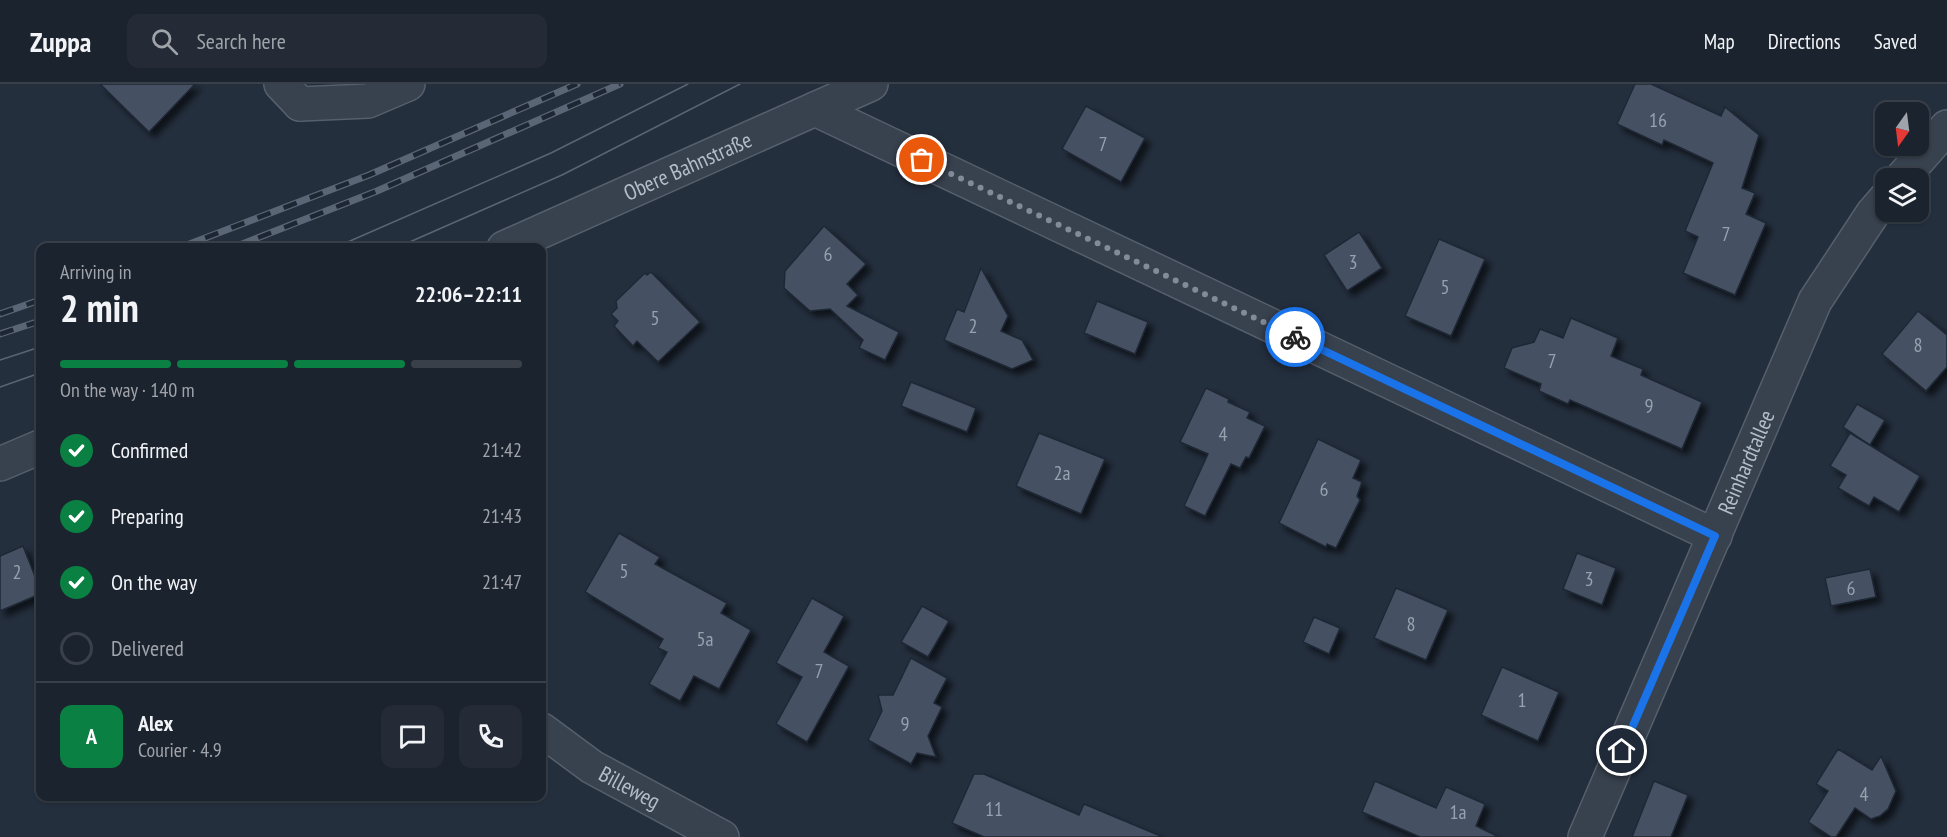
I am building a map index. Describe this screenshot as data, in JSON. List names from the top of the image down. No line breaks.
{"streets":{"street":["Obere Bahnstraße","Reinhardtallee","Billeweg"]},"house_numbers":["16","7","7","6","3","5","5","2","8","7","9","4","2a","6","5","2","3","6","8","5a","7","1","9","4","11","1a"],"north":"bottom","page":{"header":"Zuppa","search":"Search here","nav":["Map","Directions","Saved"],"heading":["2 min","Arriving in","22:06–22:11"],"panel":["Alex","Courier · 4.9"],"bar":"On the way · 140 m","list":[["Confirmed","21:42"],["Preparing","21:43"],["On the way","21:47"],"Delivered"],"round":"A"}}
